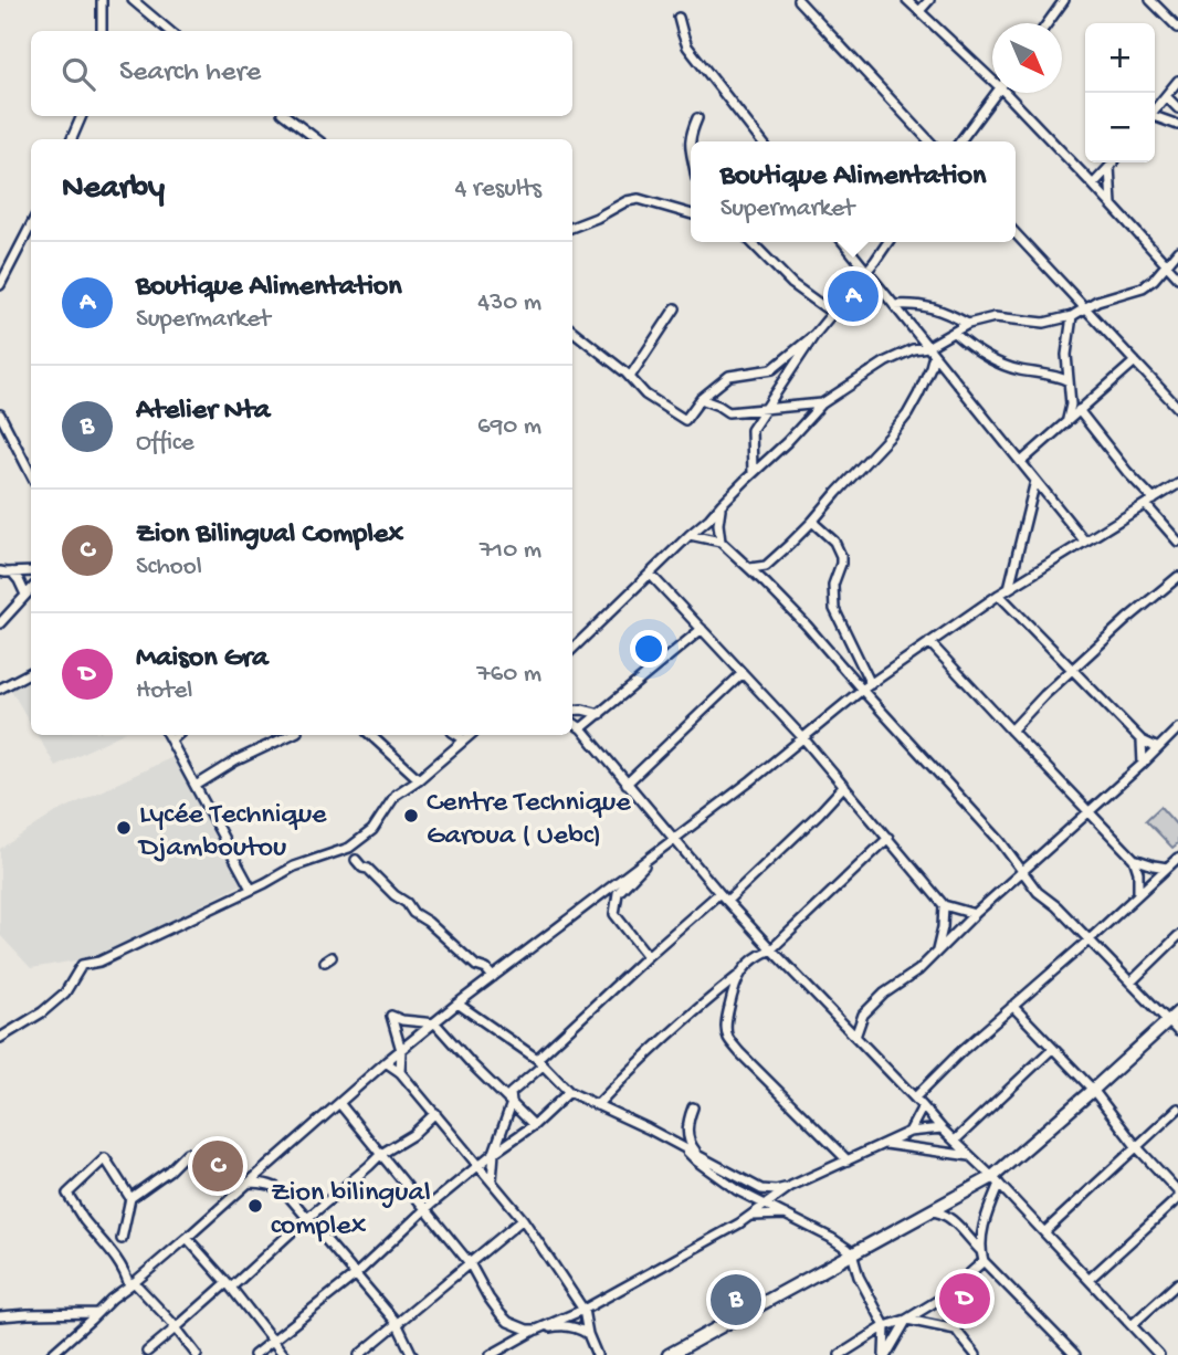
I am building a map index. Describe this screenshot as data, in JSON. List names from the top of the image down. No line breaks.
{"places":["Centre Technique Garoua ( Uebc)","Lycée Technique Djamboutou","Zion bilingual complex"],"north":"bottom right","page":{"map_buttons":["+","−"],"search":"Search here","heading":["Nearby","4 results"],"popup":["Boutique Alimentation","Supermarket"],"list":[{"mark":"A","name":"Boutique Alimentation","note":"Supermarket","value":"430 m"},{"mark":"B","name":"Atelier Nta","note":"Office","value":"690 m"},{"mark":"C","name":"Zion Bilingual Complex","note":"School","value":"710 m"},{"mark":"D","name":"Maison Gra","note":"Hotel","value":"760 m"}],"pins":["A","C","D","B"]}}
